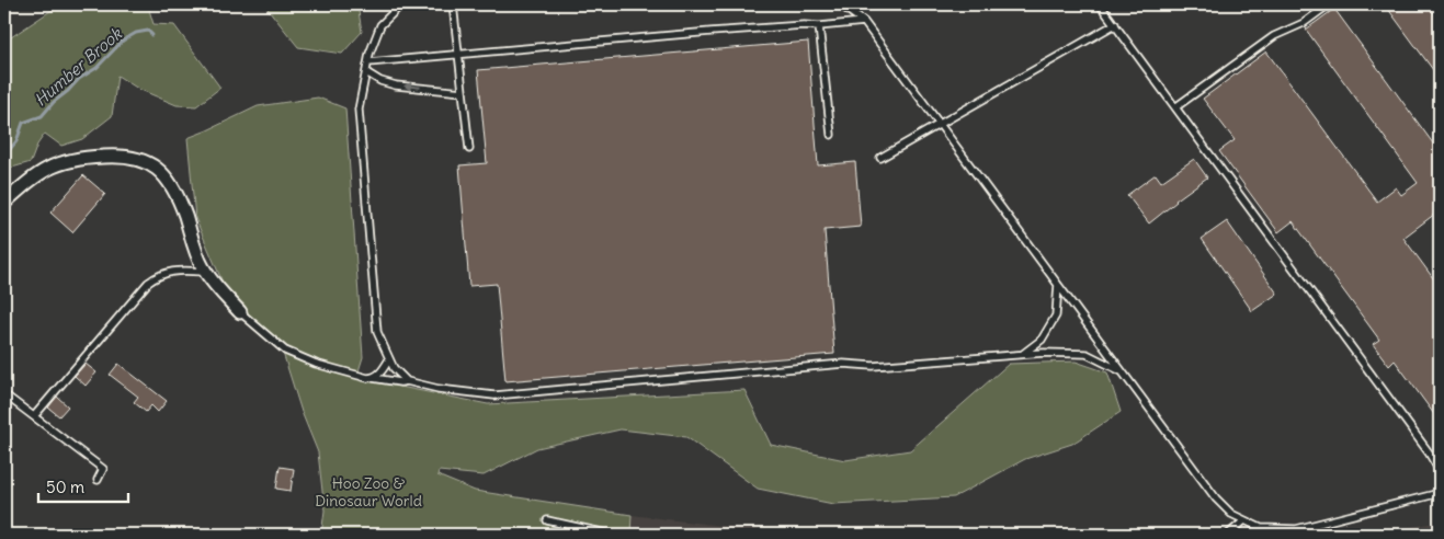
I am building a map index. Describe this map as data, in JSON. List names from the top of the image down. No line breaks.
{"water":["Humber Brook"],"parks":["Hoo Zoo & Dinosaur World"],"scale_bar":"50 m"}
